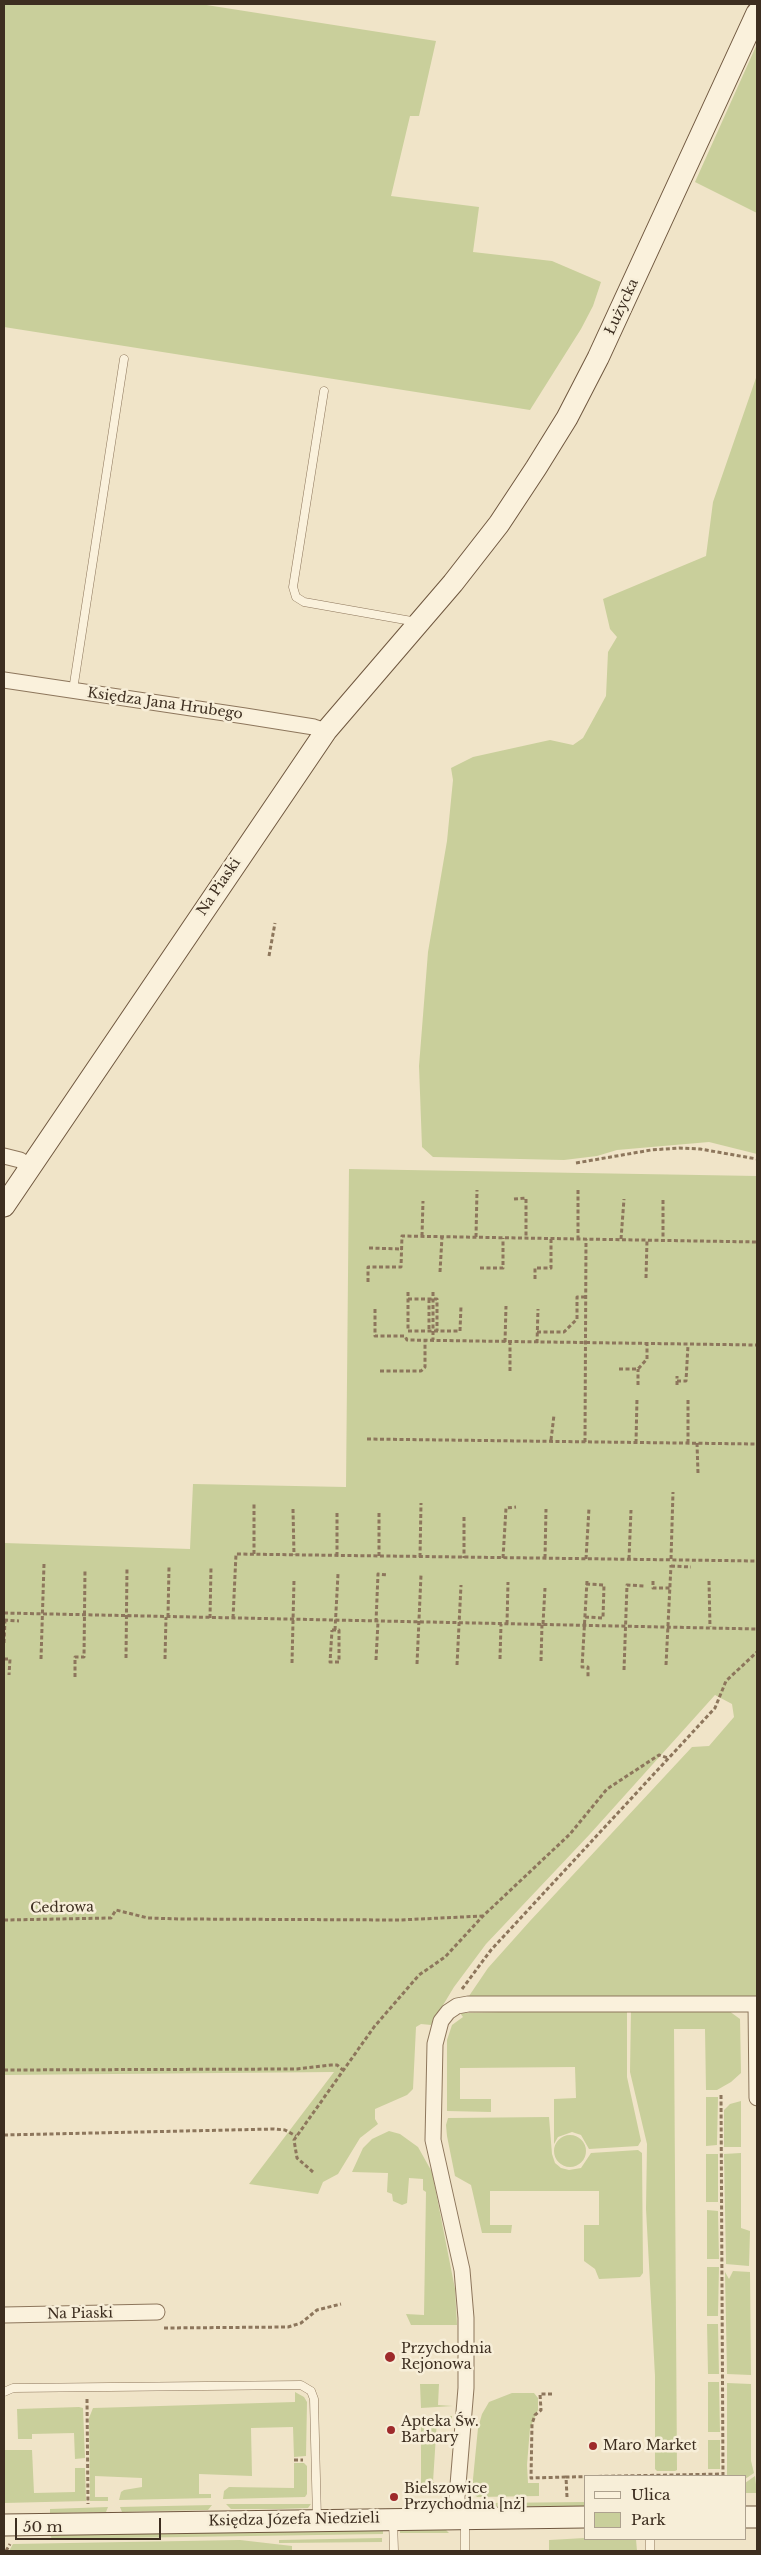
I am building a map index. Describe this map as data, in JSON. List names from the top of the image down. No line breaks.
{"streets":{"street":["Łużycka","Księdza Jana Hrubego","Na Piaski","Księdza Józefa Niedzieli"],"path":["Cedrowa"]},"crossings":[["Łużycka","Na Piaski"],["Księdza Jana Hrubego","Na Piaski"]],"places":["Przychodnia Rejonowa","Apteka Św. Barbary","Maro Market","Bielszowice Przychodnia [nż]"],"legend":["Ulica","Park"],"scale_bar":"50 m"}
